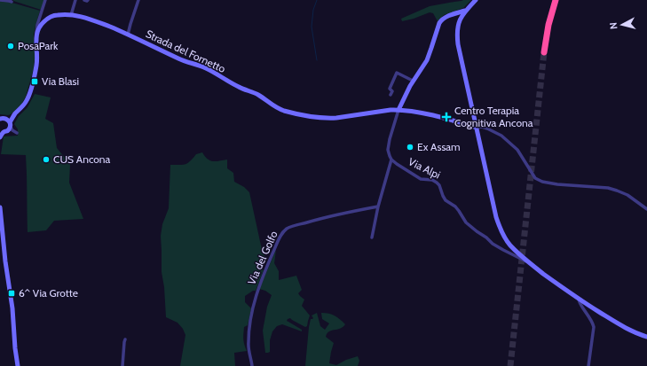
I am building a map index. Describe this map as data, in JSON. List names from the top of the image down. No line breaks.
{"streets":{"street":["Strada del Fornetto","Via Alpi","Via del Golfo"]},"crossings":[["Strada del Fornetto","Via Alpi"]],"places":{"other":["PosaPark","Ex Assam","CUS Ancona"],"transit":["Via Blasi","6^ Via Grotte"],"health":["Centro Terapia Cognitiva Ancona"]},"north":"left"}
